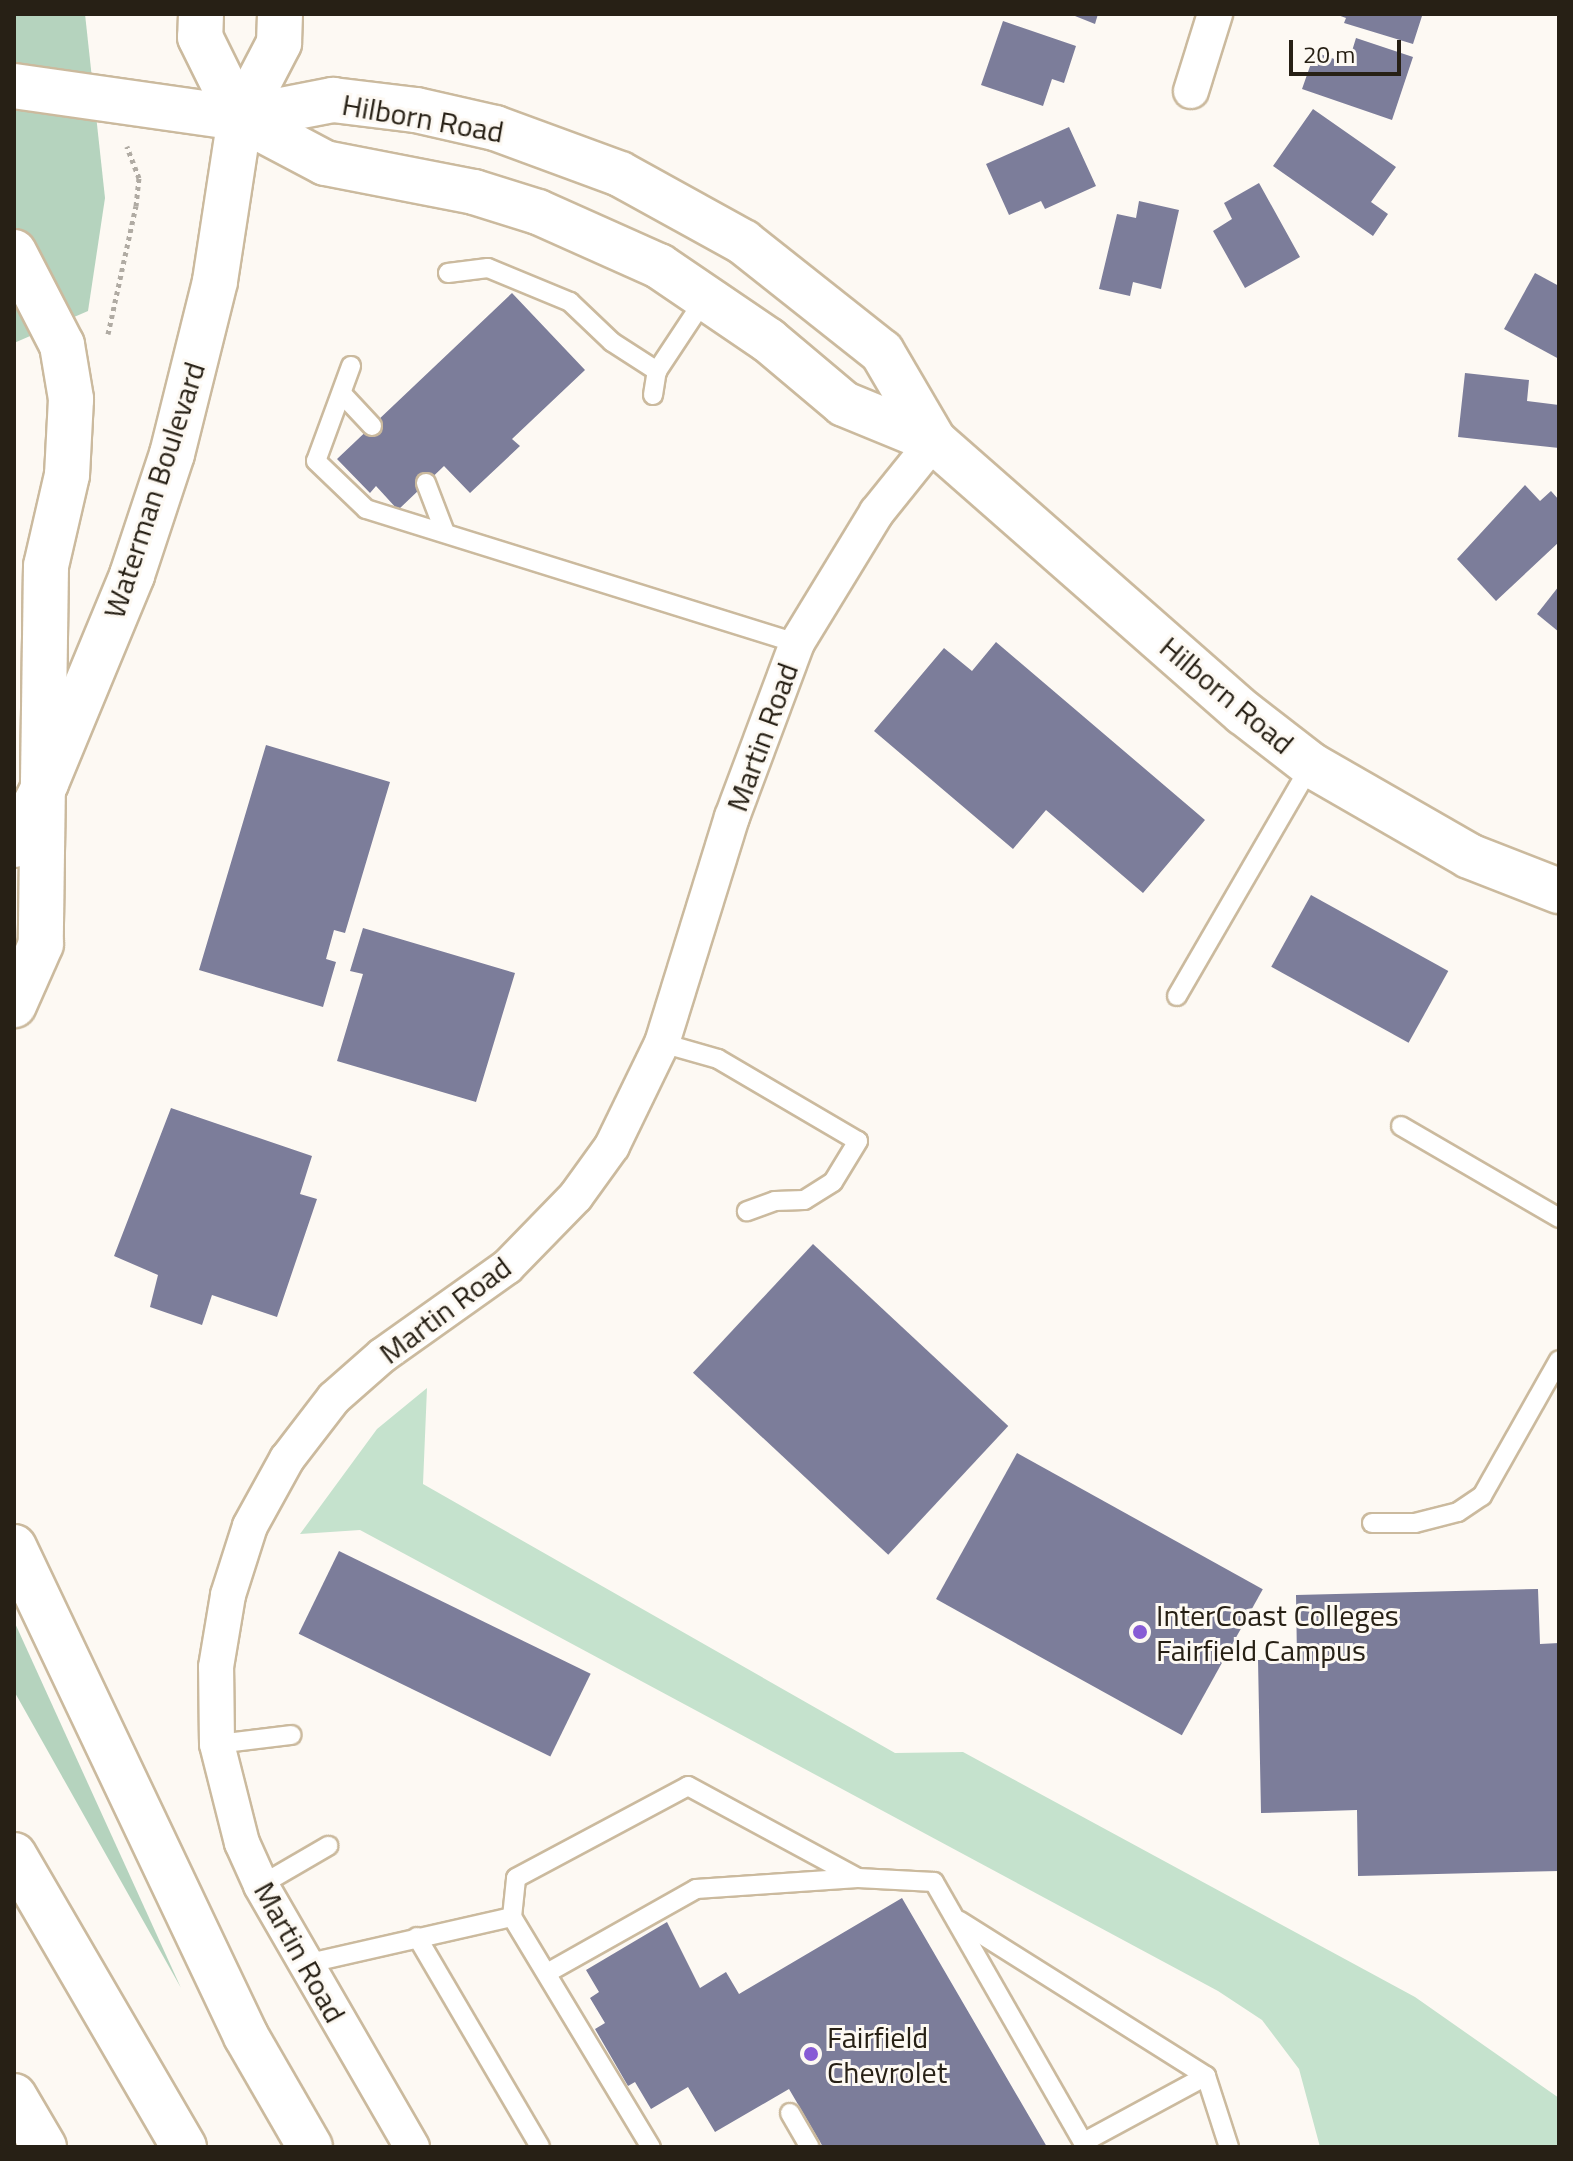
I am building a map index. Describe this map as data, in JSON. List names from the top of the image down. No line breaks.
{"streets":{"main road":["Hilborn Road","Waterman Boulevard"],"street":["Martin Road"]},"crossings":[["Hilborn Road","Waterman Boulevard"],["Hilborn Road","Martin Road"]],"places":["InterCoast Colleges Fairfield Campus","Fairfield Chevrolet"],"scale_bar":"20 m"}
